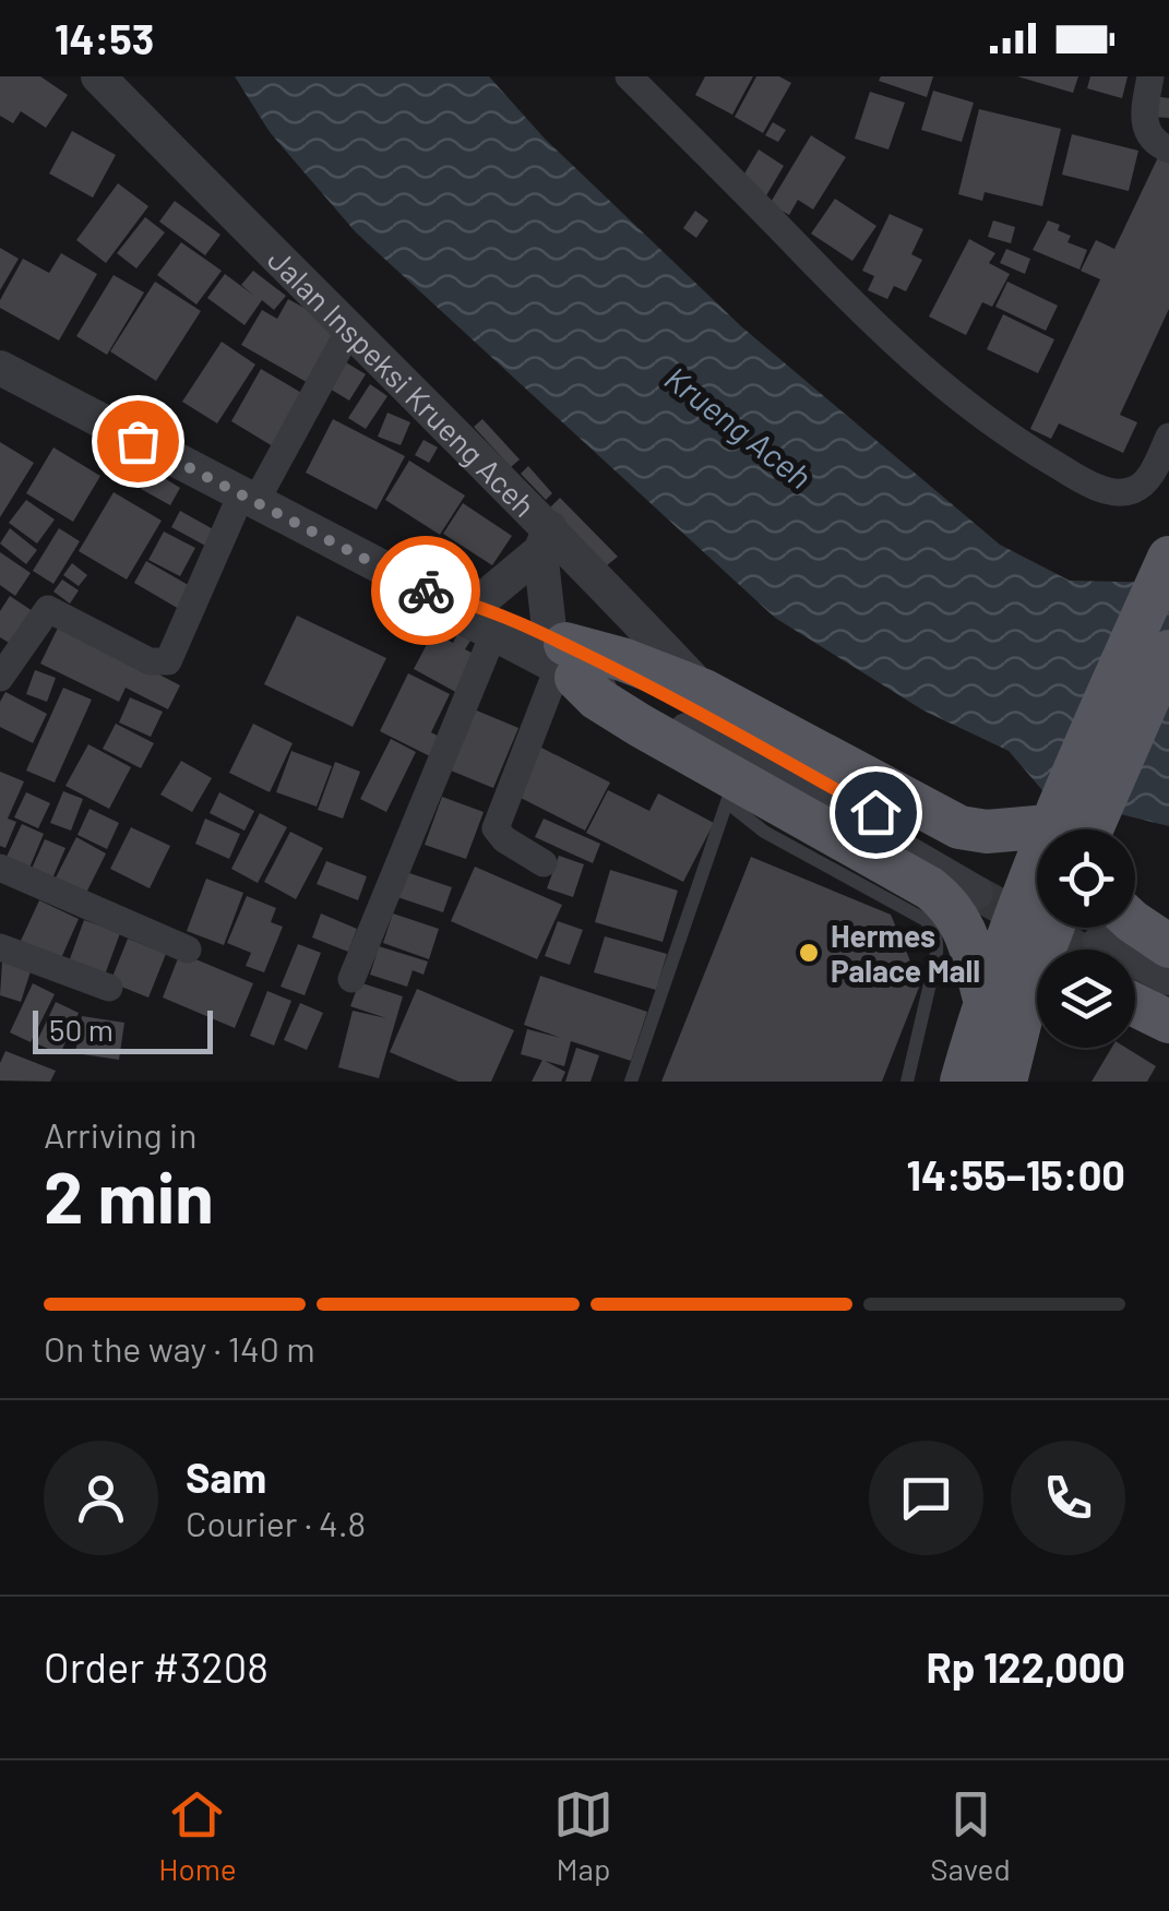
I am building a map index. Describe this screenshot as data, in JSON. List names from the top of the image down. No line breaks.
{"streets":{"street":["Jalan Inspeksi Krueng Aceh"]},"water":["Krueng Aceh"],"places":["Hermes Palace Mall"],"scale_bar":"50 m","page":{"status":"14:53","scale":"50 m","heading":["2 min","Arriving in","14:55–15:00"],"panel":["Sam","Courier · 4.8","Order #3208","Rp 122,000"],"bar":"On the way · 140 m","tabs":["Home","Map","Saved"]}}
